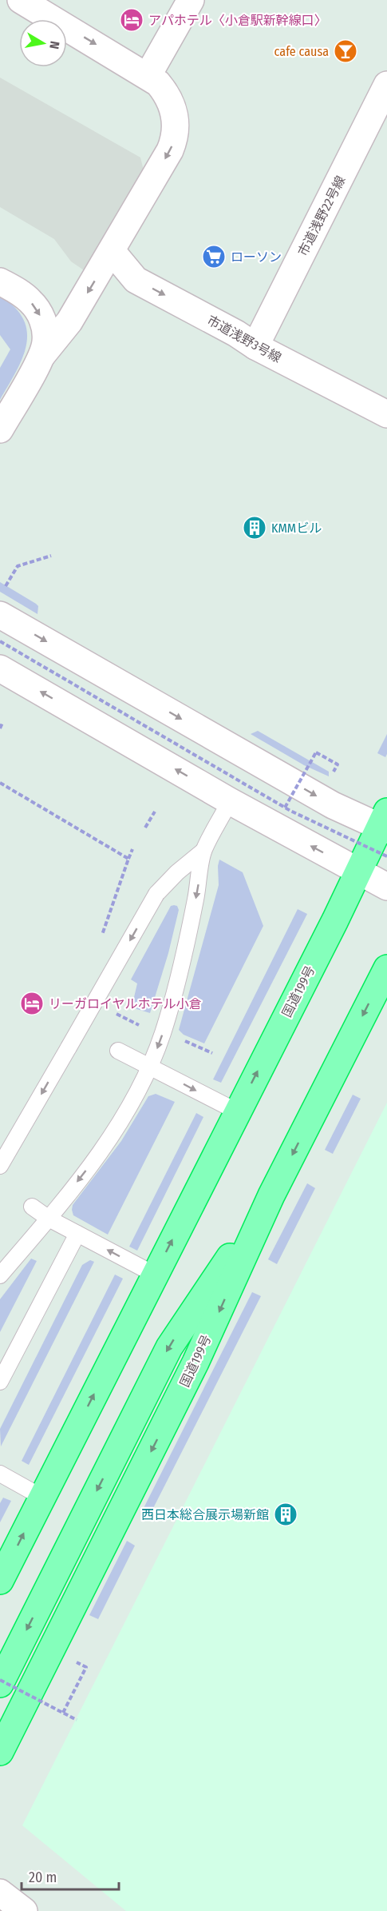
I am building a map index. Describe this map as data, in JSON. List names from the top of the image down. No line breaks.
{"streets":{"highway":["国道199号"],"street":["市道浅野22号線","市道浅野3号線"]},"crossings":[["市道浅野22号線","市道浅野3号線"]],"one_way":["市道浅野3号線"],"places":{"hotel":["アパホテル〈小倉駅新幹線口〉","リーガロイヤルホテル小倉"],"bar":["cafe causa"],"supermarket":["ローソン"],"building":["KMMビル","西日本総合展示場新館"]},"scale_bar":"20 m","north":"right"}
